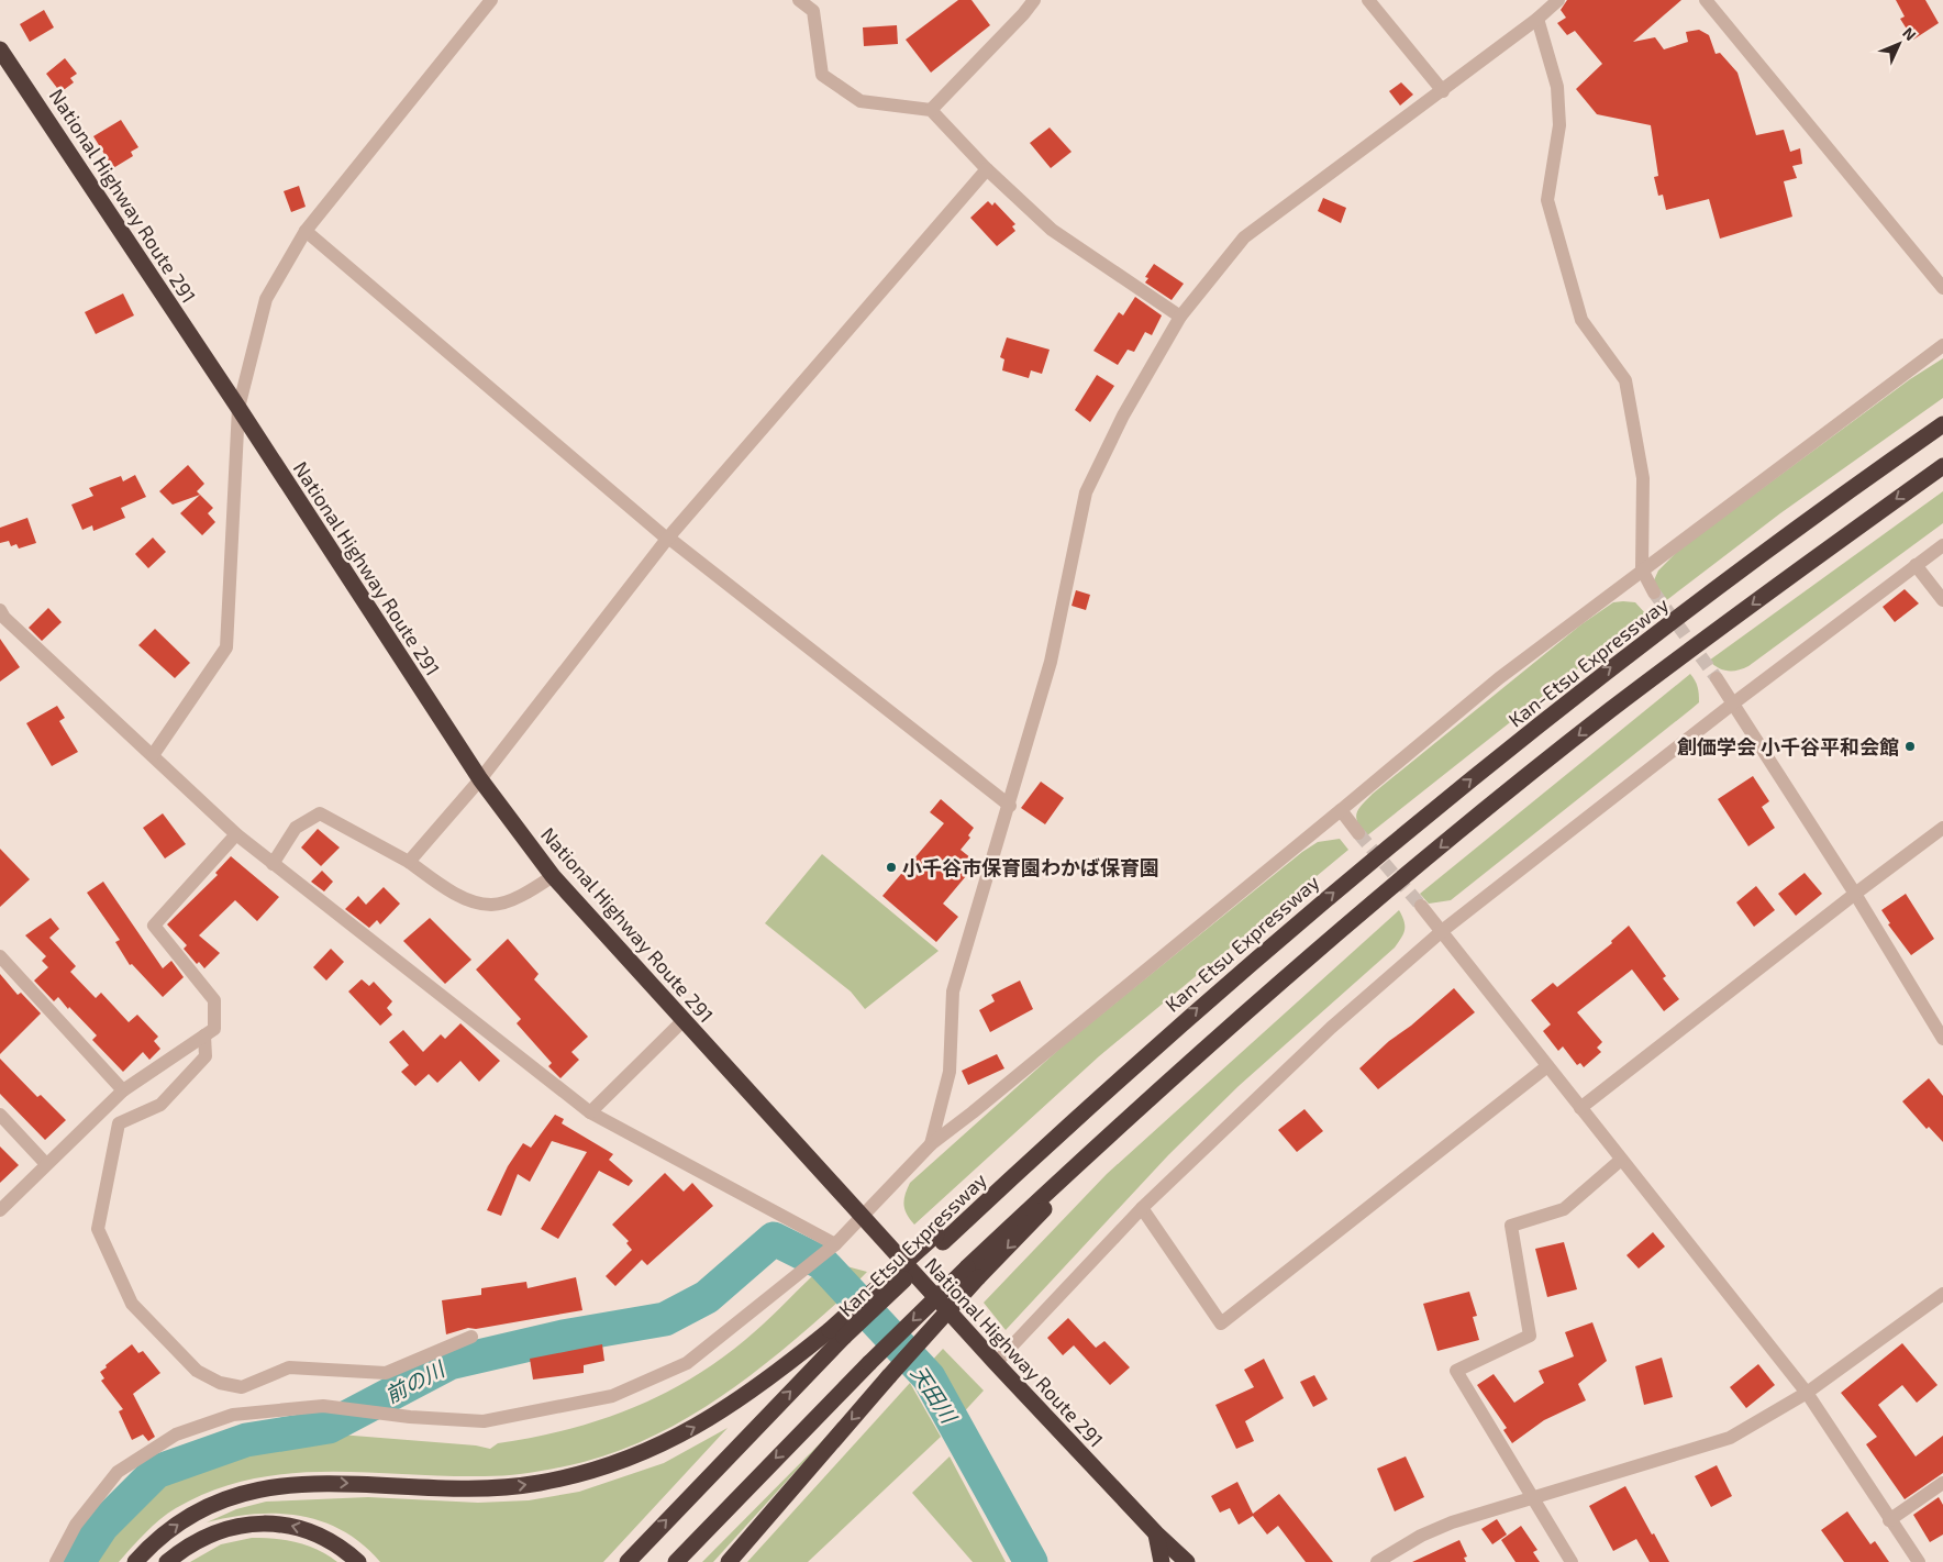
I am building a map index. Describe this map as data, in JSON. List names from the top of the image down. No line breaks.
{"streets":{"highway":["National Highway Route 291","Kan-Etsu Expressway"]},"water":["前の川","天田川"],"places":["創価学会 小千谷平和会館","小千谷市保育園わかば保育園"],"north":"top right"}
